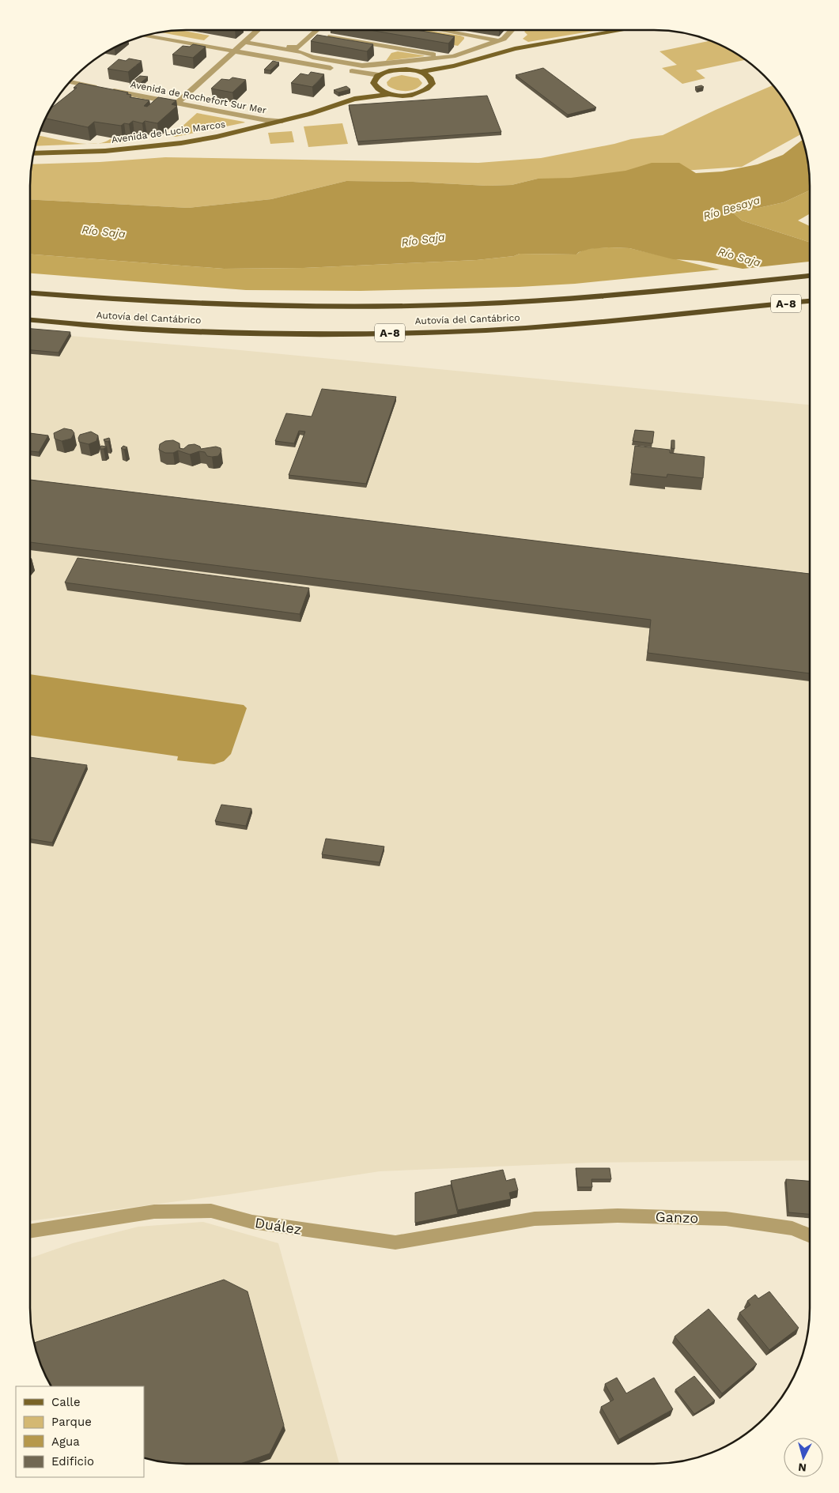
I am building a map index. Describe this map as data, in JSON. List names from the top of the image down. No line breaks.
{"streets":{"highway":["A-8","Autovía del Cantábrico"],"main road":["Avenida de Lucio Marcos"],"street":["Avenida de Rochefort Sur Mer","Ganzo","Duález"]},"crossings":[["Avenida de Rochefort Sur Mer","Avenida de Lucio Marcos"],["Ganzo","Duález"]],"water":["Río Besaya","Río Saja"],"legend":["Calle","Parque","Agua","Edificio"],"north":"bottom"}
